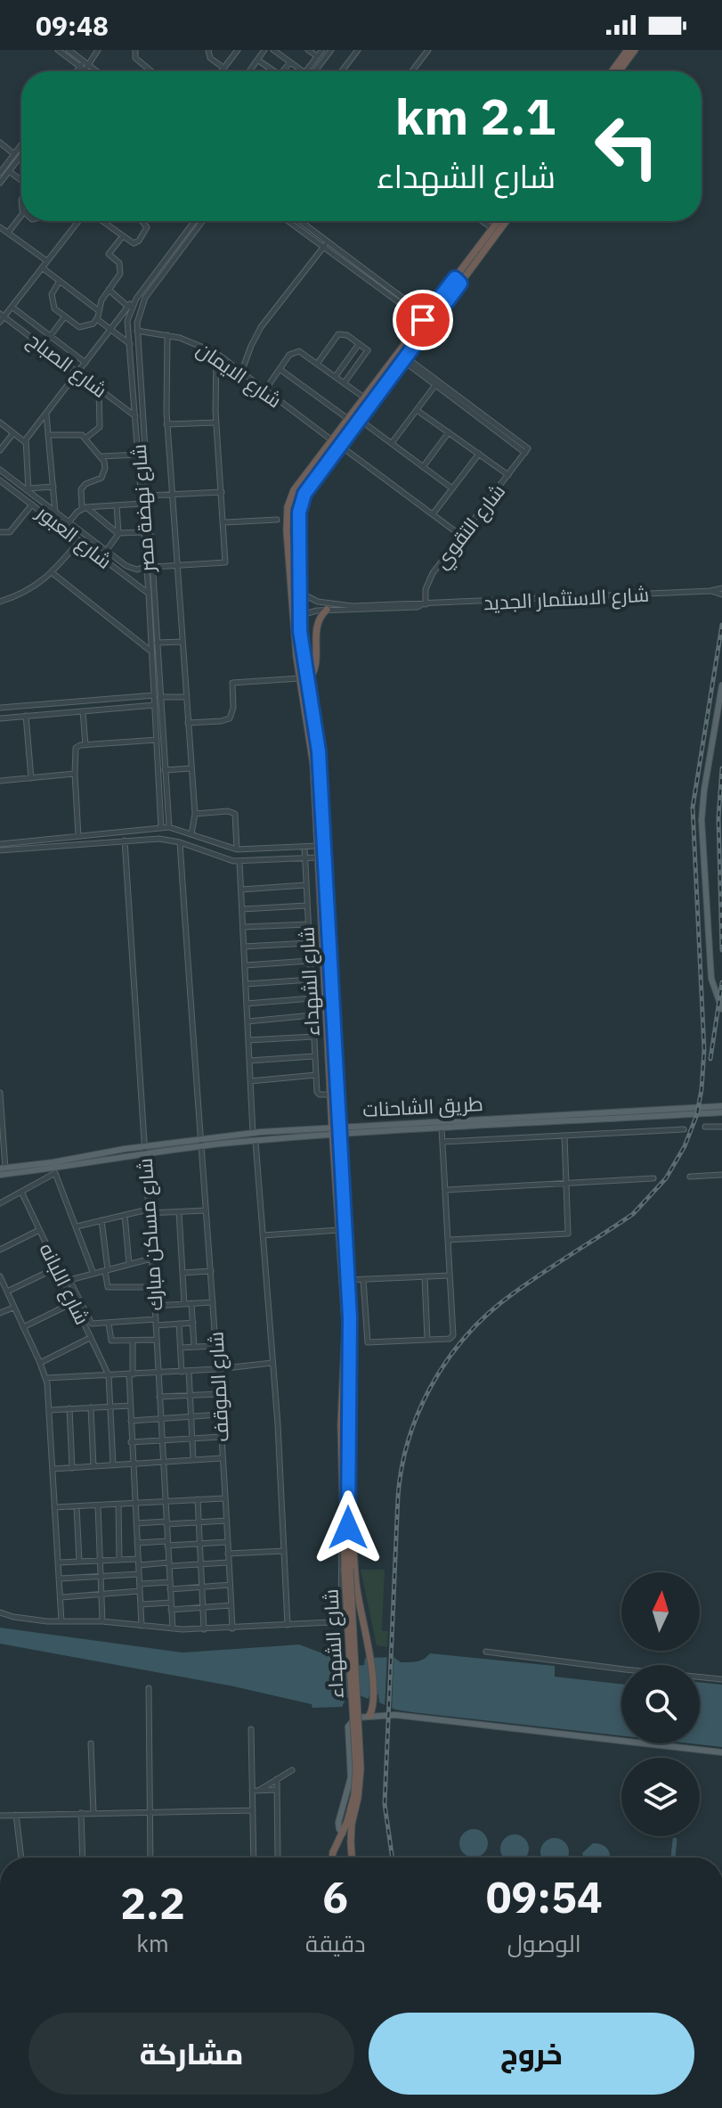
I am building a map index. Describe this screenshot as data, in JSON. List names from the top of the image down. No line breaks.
{"streets":{"highway":["شارع الشهداء"],"main road":["طريق الشاحنات"],"street":["شارع الصباح","شارع الايمان","شارع نهضة مصر","شارع التقوي","شارع العبور","شارع الاستثمار الجديد","شارع مساكن مبارك","شارع اللبانه","شارع الموقف"]},"crossings":[["شارع الصباح","شارع نهضة مصر"],["شارع الايمان","شارع نهضة مصر"],["شارع الايمان","شارع الشهداء"],["شارع نهضة مصر","شارع العبور"],["شارع التقوي","شارع الاستثمار الجديد"],["شارع الاستثمار الجديد","شارع الشهداء"],["شارع الشهداء","طريق الشاحنات"],["طريق الشاحنات","شارع مساكن مبارك"],["طريق الشاحنات","شارع الموقف"]],"north":"top","page":{"status":"09:48","turn":["2.1 km","شارع الشهداء"],"eta":["09:54","الوصول","6","دقيقة","2.2","km"],"buttons":["خروج","مشاركة"]}}
